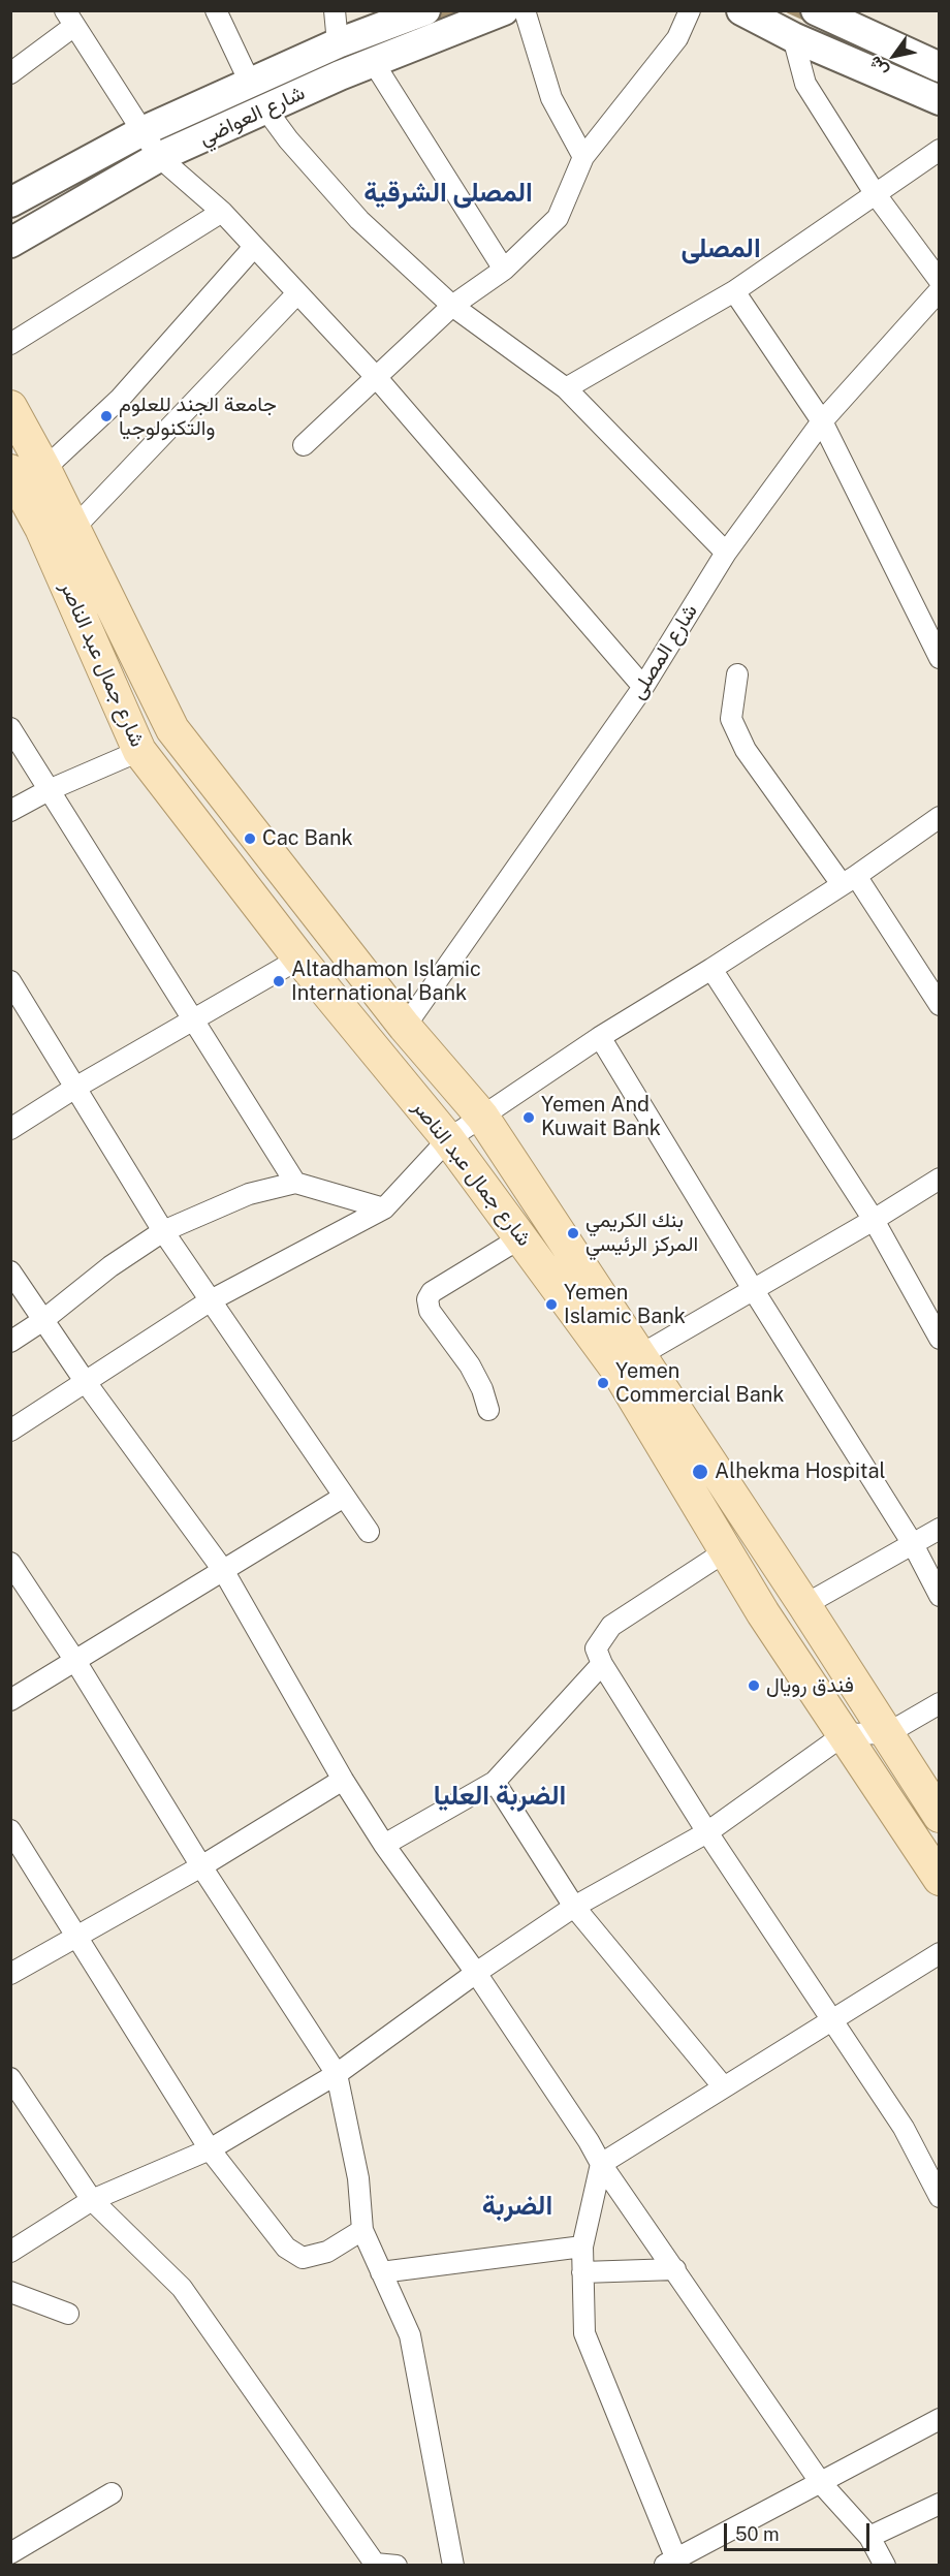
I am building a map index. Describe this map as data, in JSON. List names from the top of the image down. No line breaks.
{"streets":{"main road":["شارع العواضي","شارع جمال عبد الناصر"],"street":["شارع المصلى"]},"crossings":[["شارع المصلى","شارع جمال عبد الناصر"]],"districts":["المصلى الشرقية","المصلى","الضربة العليا","الضربة"],"places":["جامعة الجند للعلوم والتكنولوجيا","Cac Bank","Altadhamon Islamic International Bank","Yemen And Kuwait Bank","بنك الكريمي المركز الرئيسي","Yemen Islamic Bank","Yemen Commercial Bank","Alhekma Hospital","فندق رويال"],"scale_bar":"50 m","north":"bottom left"}
